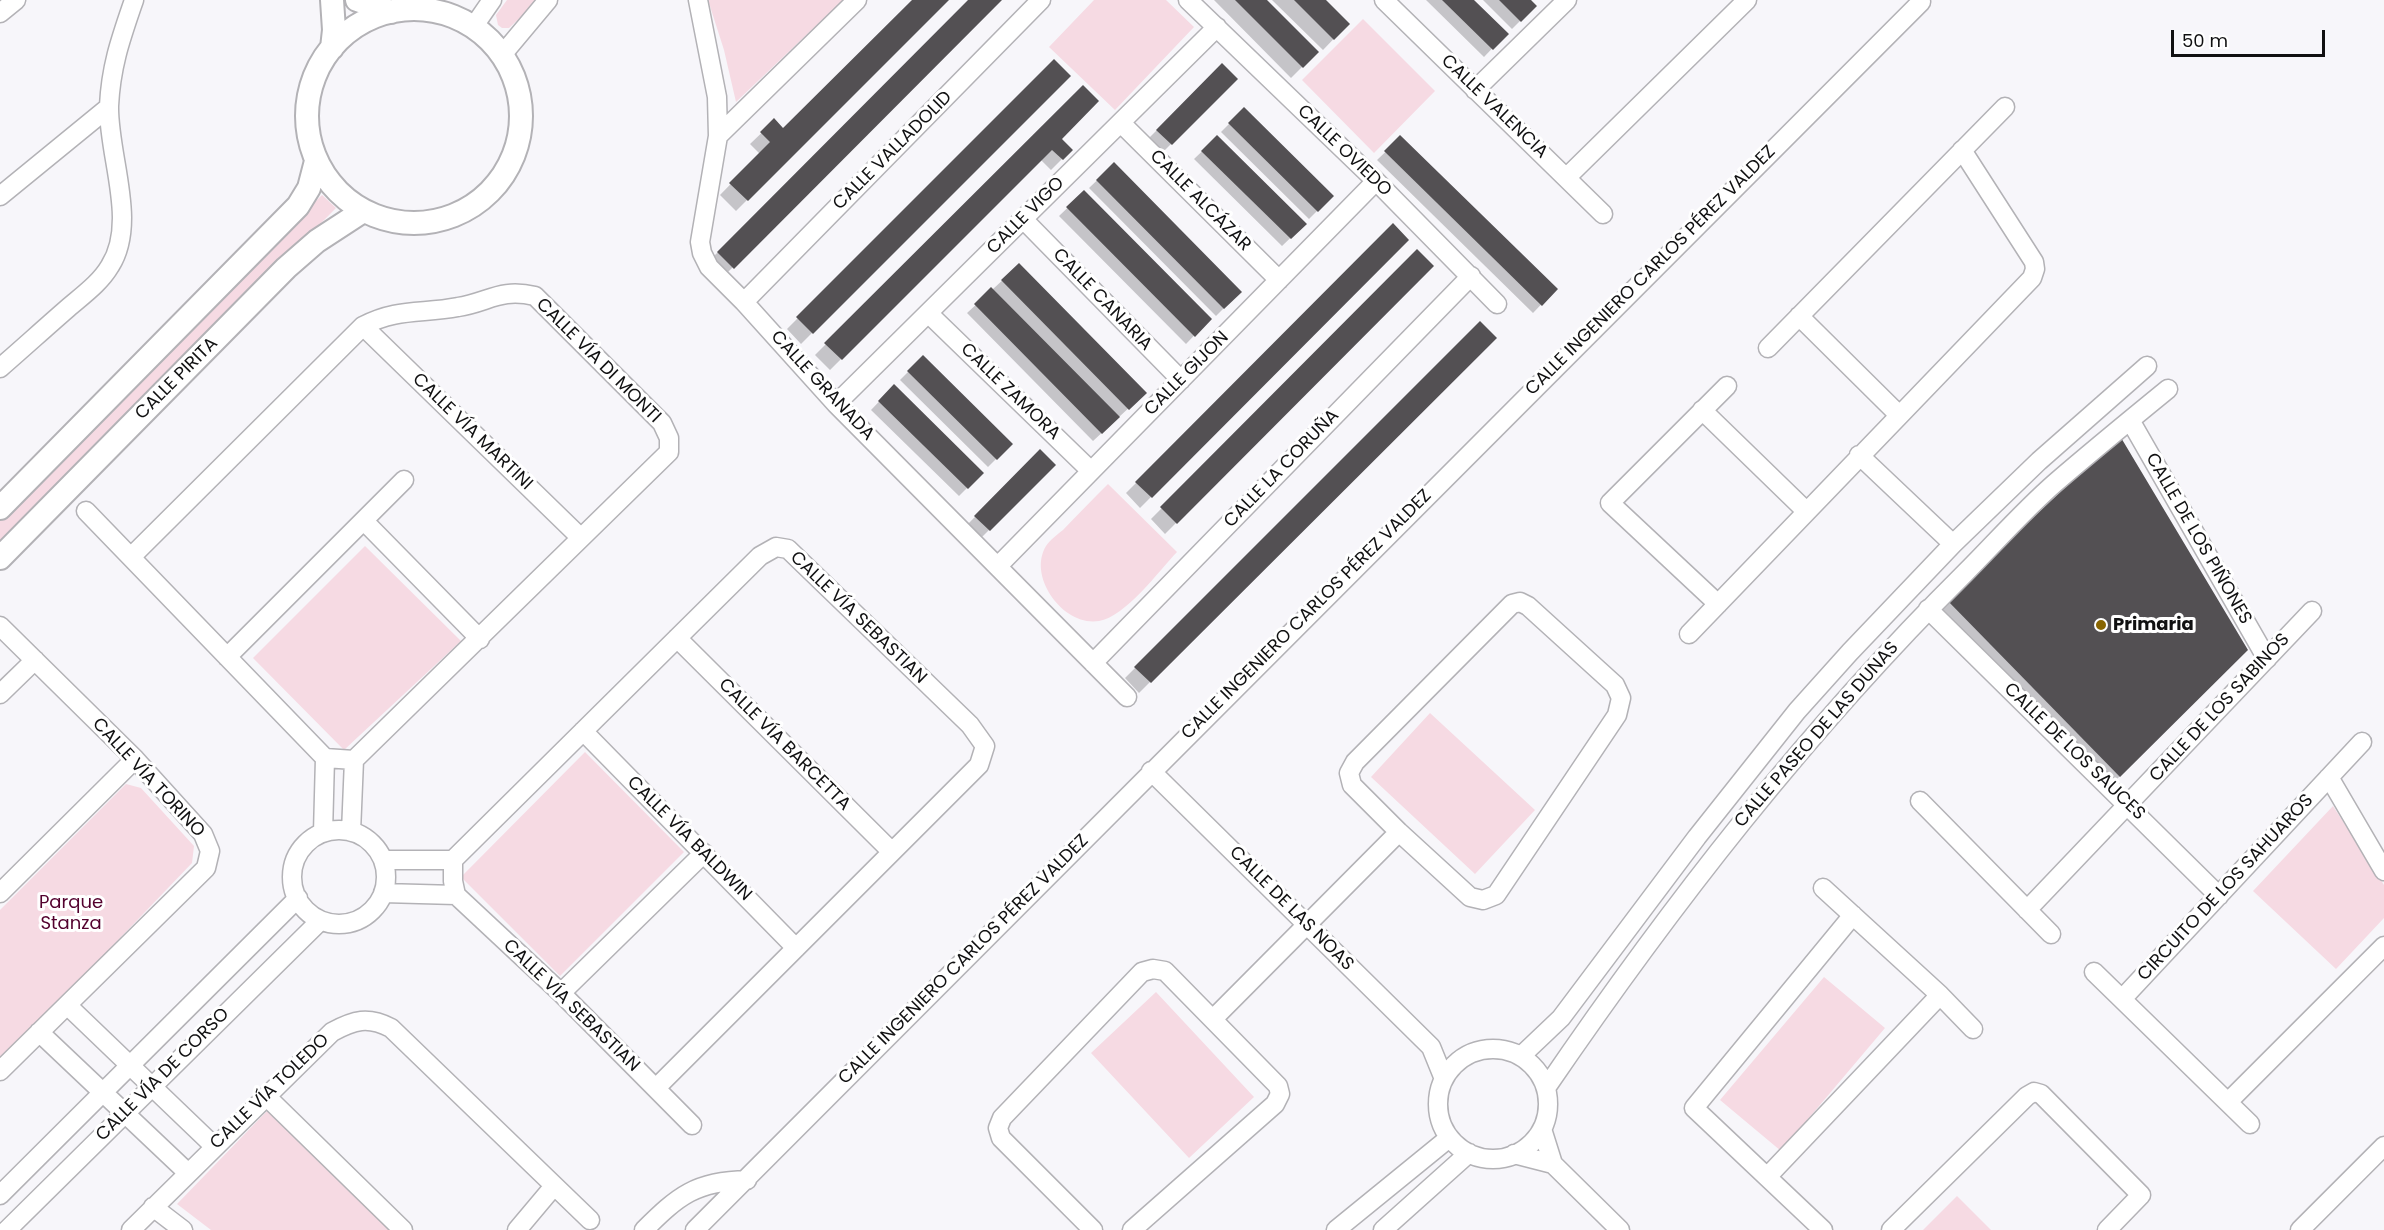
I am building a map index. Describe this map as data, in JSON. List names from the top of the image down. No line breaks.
{"streets":{"street":["CALLE VALENCIA","CALLE VALLADOLID","CALLE OVIEDO","CALLE ALCÁZAR","CALLE VIGO","CALLE INGENIERO CARLOS PÉREZ VALDEZ","CALLE CANARIA","CALLE VÍA DI MONTI","CALLE GIJON","CALLE PIRITA","CALLE GRANADA","CALLE ZAMORA","CALLE VÍA MARTINI","CALLE LA CORUÑA","CALLE DE LOS PIÑONES","CALLE VÍA SEBASTIAN","CALLE DE LOS SABINOS","CALLE PASEO DE LAS DUNAS","CALLE VÍA BARCETTA","CALLE DE LOS SAUCES","CALLE VÍA TORINO","CALLE VÍA BALDWIN","CIRCUITO DE LOS SAHUAROS","CALLE DE LAS NOAS","CALLE VÍA DE CORSO","CALLE VÍA TOLEDO"]},"crossings":[["CALLE VALLADOLID","CALLE GRANADA"],["CALLE OVIEDO","CALLE VIGO"],["CALLE OVIEDO","CALLE GIJON"],["CALLE OVIEDO","CALLE LA CORUÑA"],["CALLE ALCÁZAR","CALLE VIGO"],["CALLE ALCÁZAR","CALLE GIJON"],["CALLE VIGO","CALLE CANARIA"],["CALLE VIGO","CALLE GRANADA"],["CALLE VIGO","CALLE ZAMORA"],["CALLE INGENIERO CARLOS PÉREZ VALDEZ","CALLE DE LAS NOAS"],["CALLE CANARIA","CALLE GIJON"],["CALLE VÍA DI MONTI","CALLE VÍA MARTINI"],["CALLE GIJON","CALLE GRANADA"],["CALLE GIJON","CALLE ZAMORA"],["CALLE GRANADA","CALLE LA CORUÑA"],["CALLE DE LOS PIÑONES","CALLE DE LOS SABINOS"],["CALLE DE LOS PIÑONES","CALLE PASEO DE LAS DUNAS"],["CALLE VÍA SEBASTIAN","CALLE VÍA BARCETTA"],["CALLE VÍA SEBASTIAN","CALLE VÍA BALDWIN"],["CALLE DE LOS SABINOS","CALLE DE LOS SAUCES"],["CALLE PASEO DE LAS DUNAS","CALLE DE LOS SAUCES"],["CALLE PASEO DE LAS DUNAS","CALLE DE LAS NOAS"],["CALLE DE LOS SAUCES","CIRCUITO DE LOS SAHUAROS"]],"parks":["Parque Stanza"],"places":["Primaria"],"scale_bar":"50 m"}
